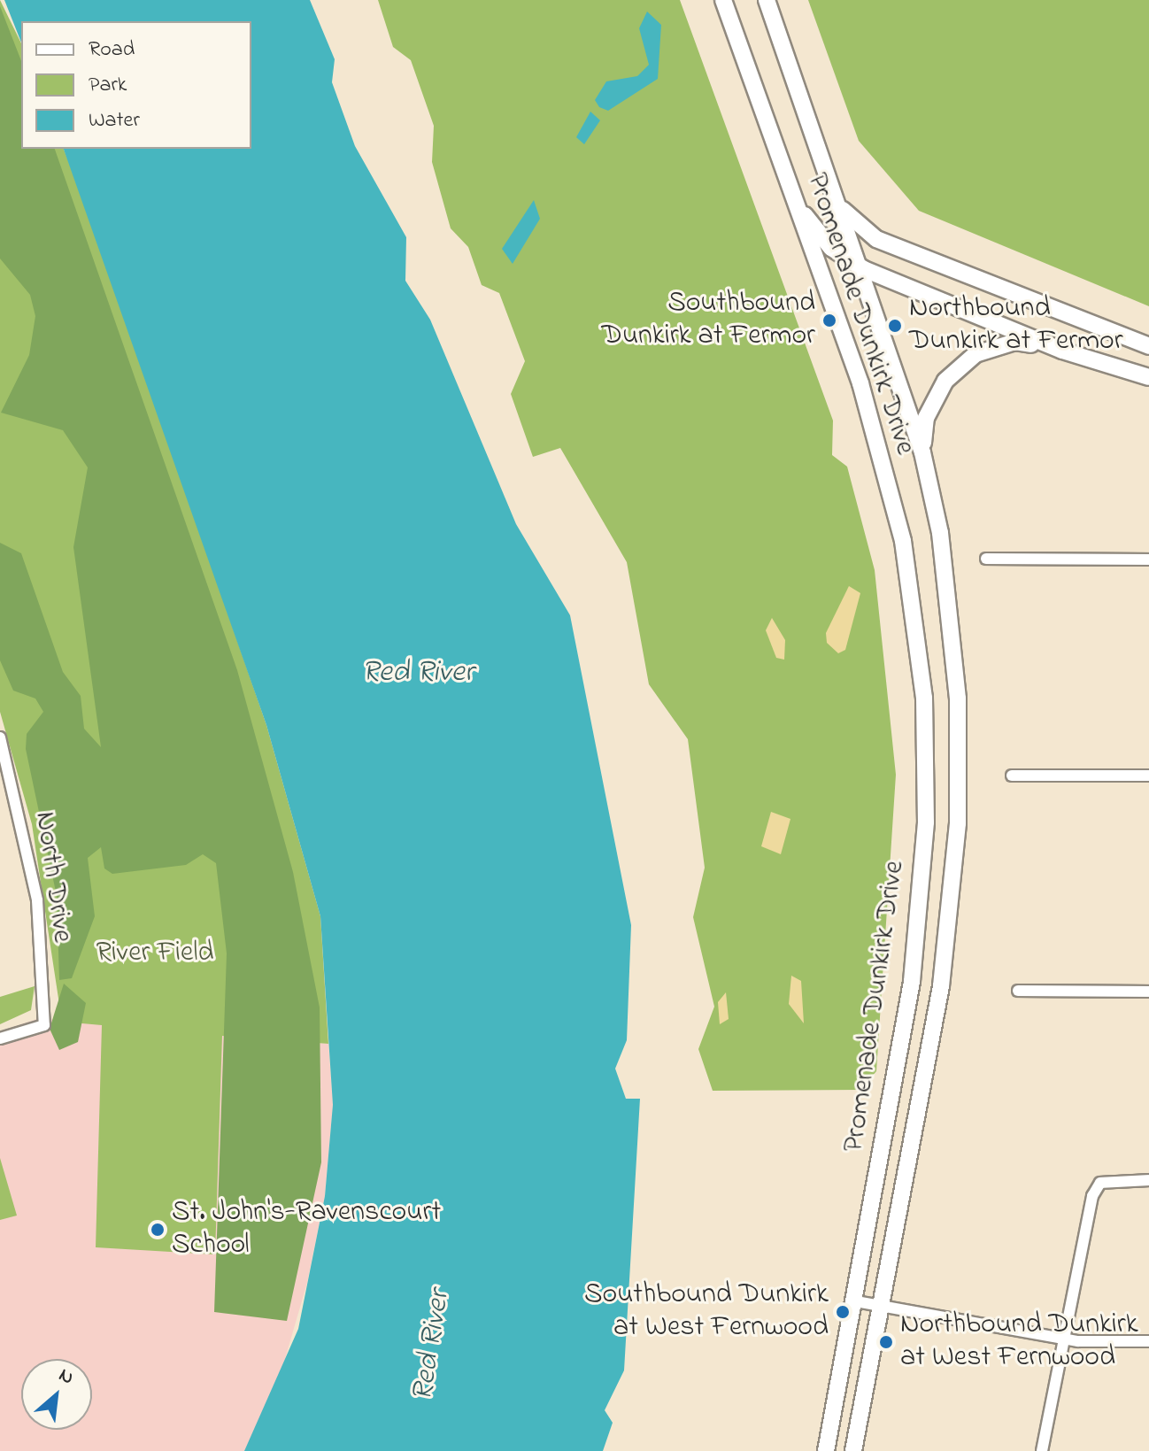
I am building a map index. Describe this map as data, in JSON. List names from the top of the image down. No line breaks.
{"streets":{"main road":["Promenade Dunkirk Drive"],"street":["North Drive"]},"water":["Red River"],"parks":["River Field"],"places":["Southbound Dunkirk at Fermor","Northbound Dunkirk at Fermor","St. John's-Ravenscourt School","Southbound Dunkirk at West Fernwood","Northbound Dunkirk at West Fernwood"],"legend":["Road","Park","Water"],"north":"top right"}
